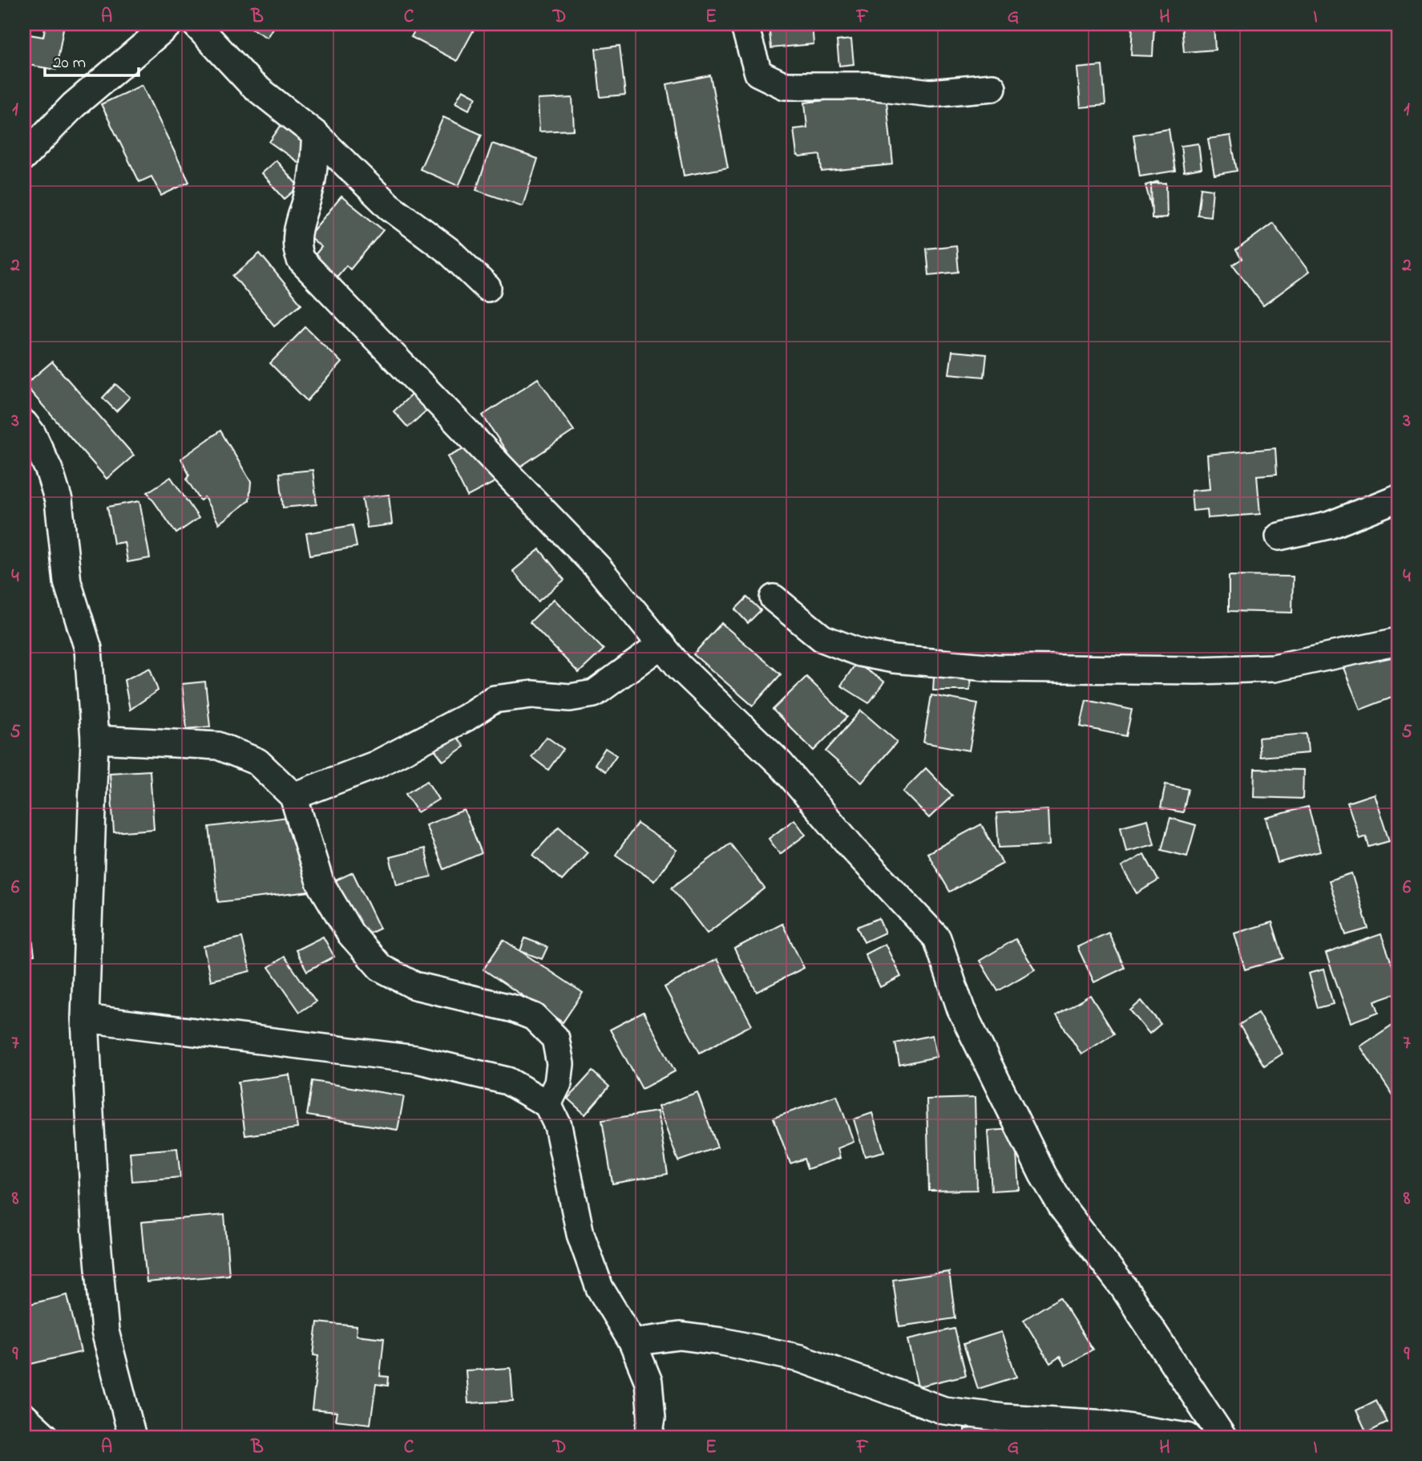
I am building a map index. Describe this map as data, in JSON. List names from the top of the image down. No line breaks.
{"scale_bar":"20 m","grid":{"columns":["A","B","C","D","E","F","G","H","I"],"rows":["1","2","3","4","5","6","7","8","9"]}}
